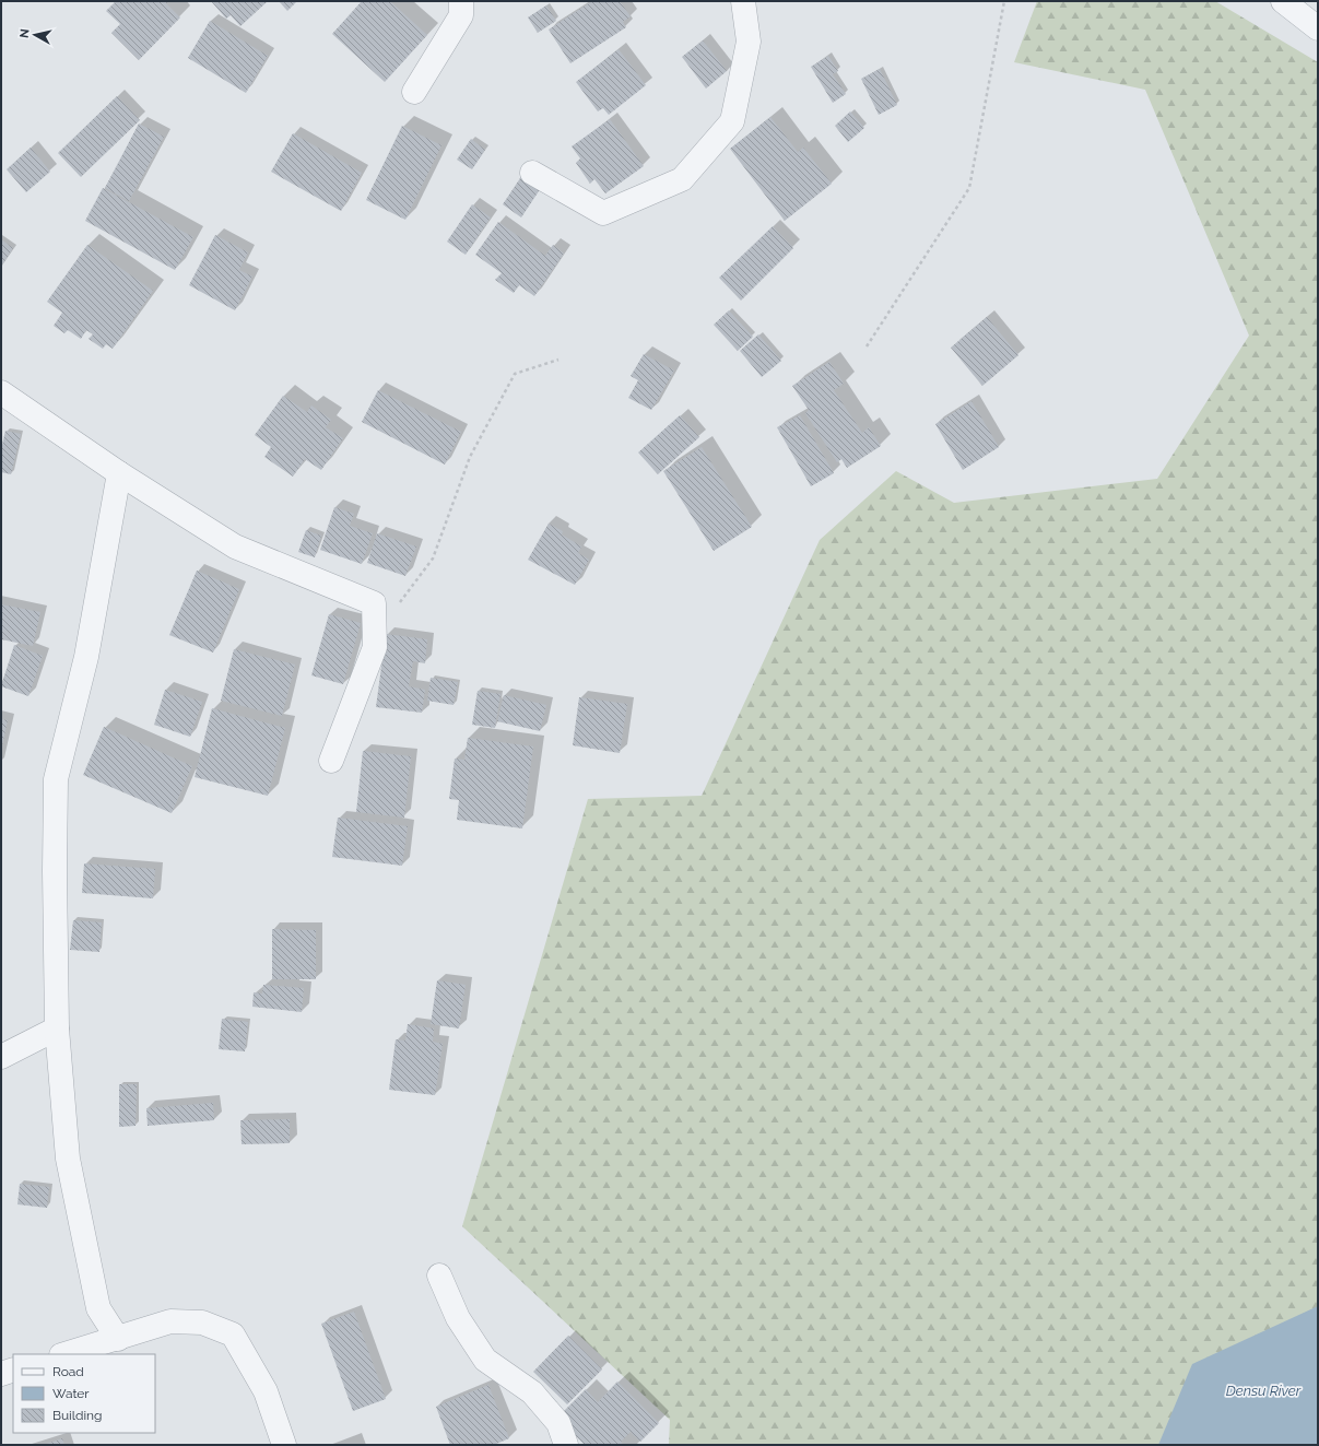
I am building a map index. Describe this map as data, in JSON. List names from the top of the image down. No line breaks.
{"water":["Densu River"],"legend":["Road","Water","Building"],"north":"left"}
